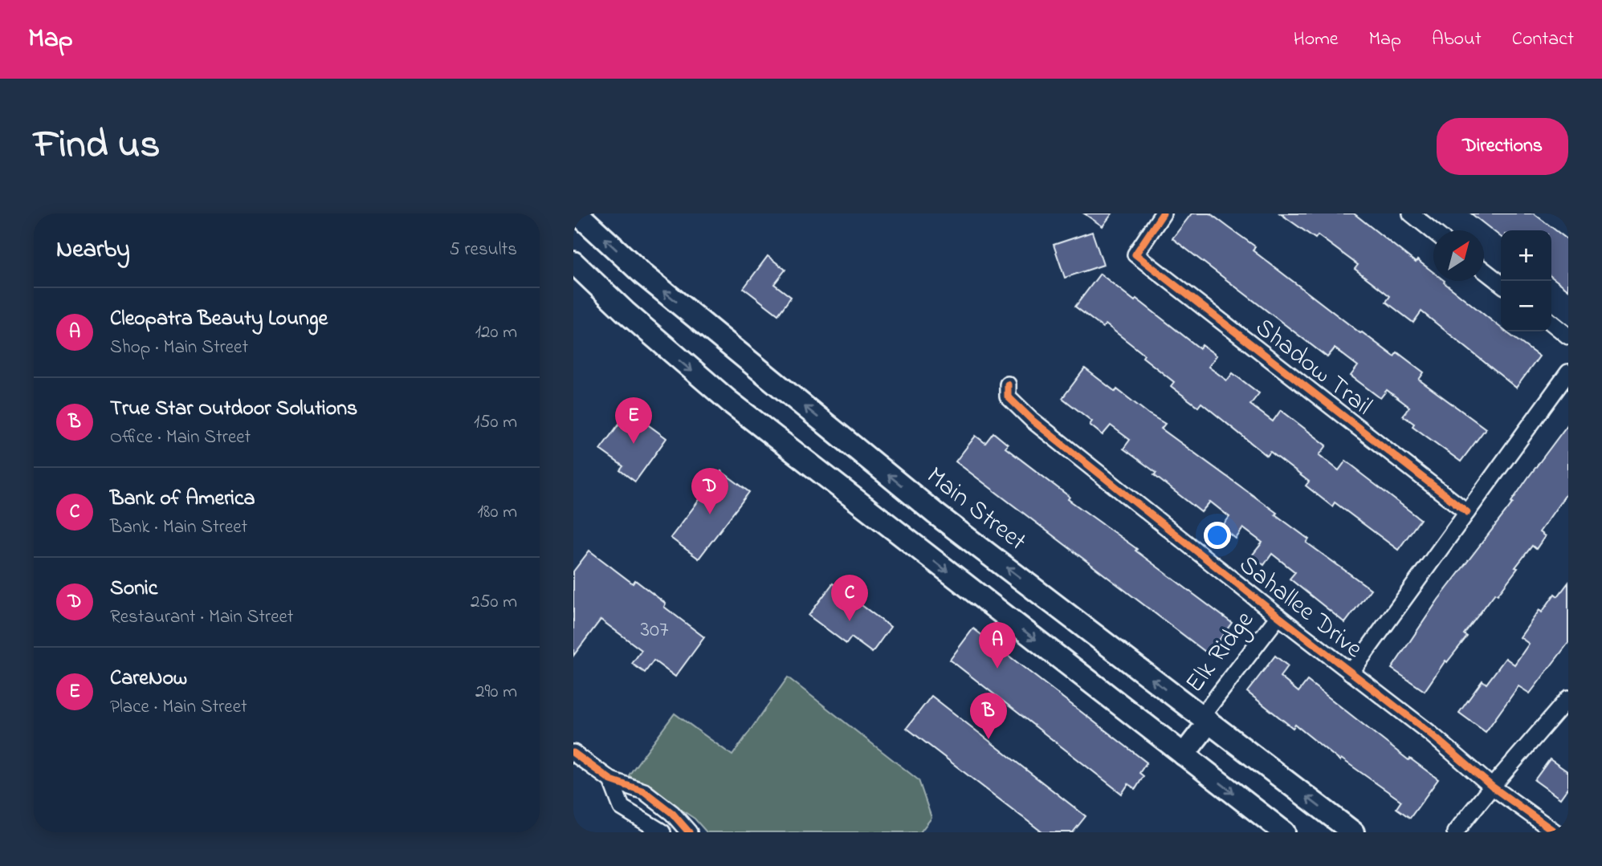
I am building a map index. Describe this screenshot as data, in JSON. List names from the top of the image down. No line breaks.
{"streets":{"main road":["Main Street"],"street":["Shadow Trail","Sahallee Drive","Elk Ridge"]},"crossings":[["Main Street","Elk Ridge"],["Sahallee Drive","Elk Ridge"]],"house_numbers":["307"],"north":"top right","page":{"header":"Map","nav":["Home","Map","About","Contact"],"title":"Find us","buttons":"Directions","heading":["Nearby","5 results"],"map_buttons":["+","−"],"list":[{"mark":"A","name":"Cleopatra Beauty Lounge","note":"Shop · Main Street","value":"120 m"},{"mark":"B","name":"True Star Outdoor Solutions","note":"Office · Main Street","value":"150 m"},{"mark":"C","name":"Bank of America","note":"Bank · Main Street","value":"180 m"},{"mark":"D","name":"Sonic","note":"Restaurant · Main Street","value":"250 m"},{"mark":"E","name":"CareNow","note":"Place · Main Street","value":"290 m"}],"pins":["E","D","C","A","B"]}}
